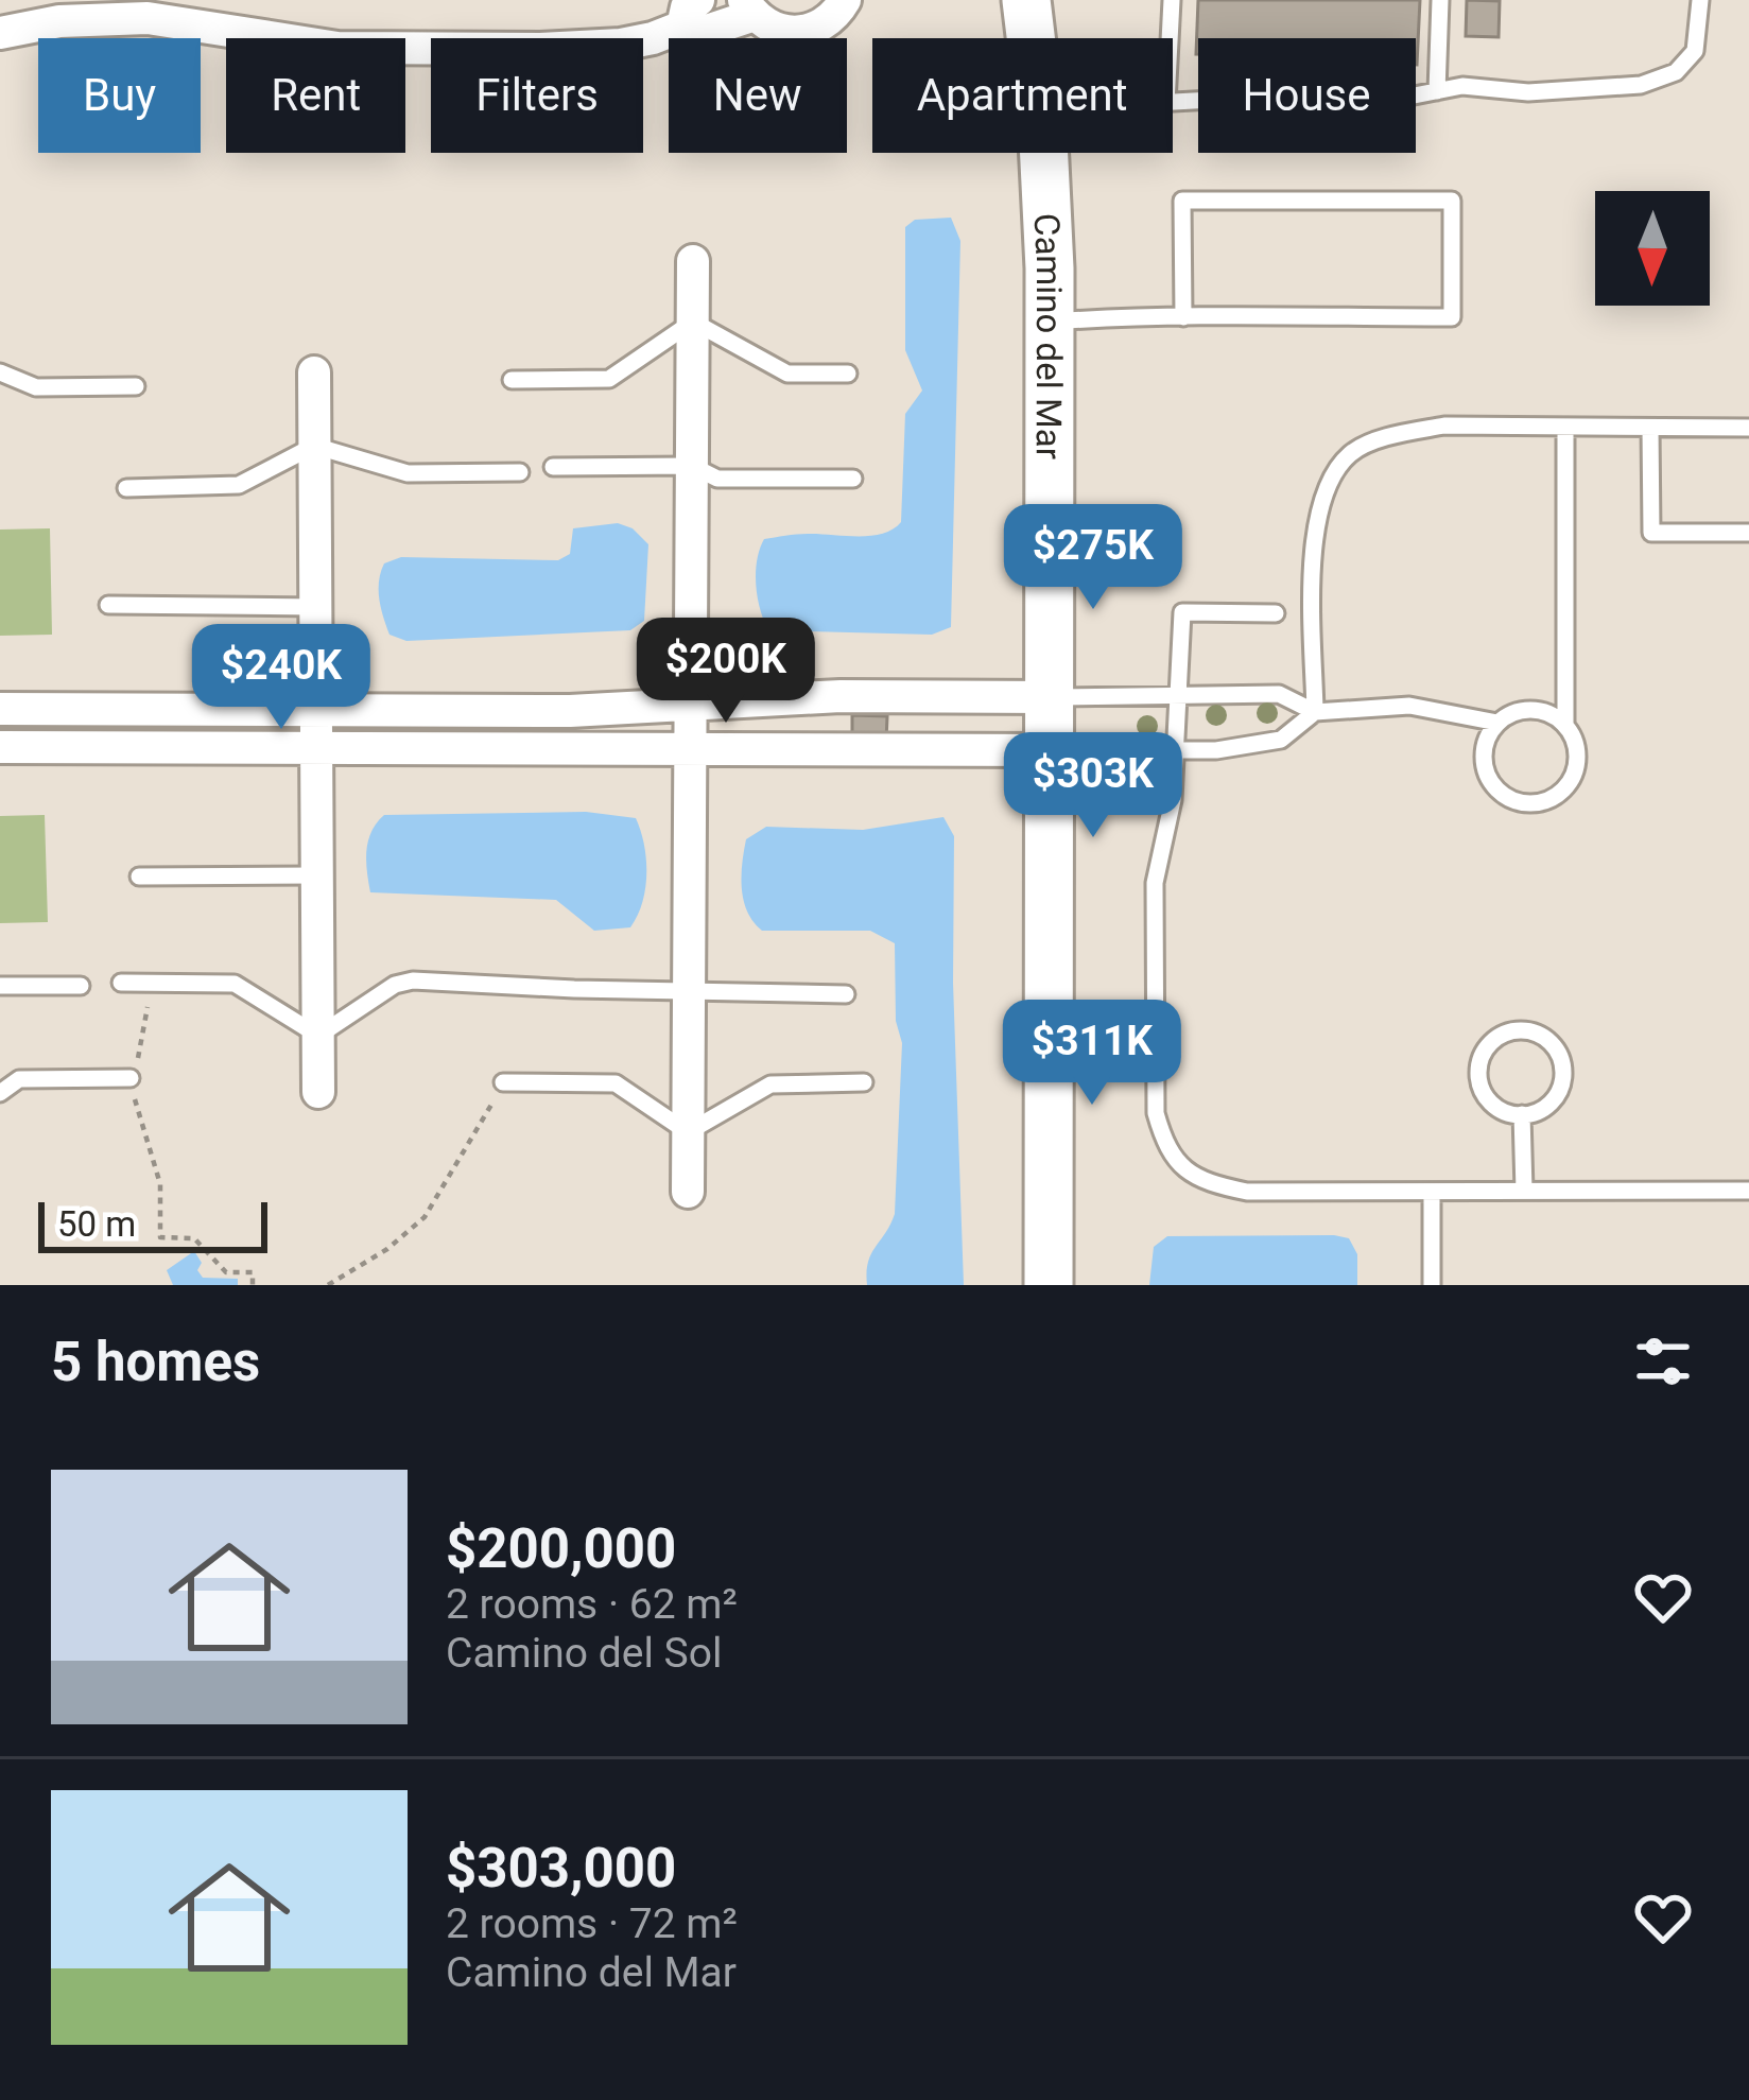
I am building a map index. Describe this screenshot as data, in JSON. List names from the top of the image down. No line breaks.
{"streets":{"street":["Camino del Mar"]},"scale_bar":"50 m","north":"bottom","page":{"chip":["Buy","Rent","Filters","New","Apartment","House"],"price":["$275K","$200K","$240K","$303K","$311K"],"scale":"50 m","heading":"5 homes","list":[{"name":"$200,000","note":"2 rooms · 62 m² · Camino del Sol"},{"name":"$303,000","note":"2 rooms · 72 m² · Camino del Mar"}]}}
